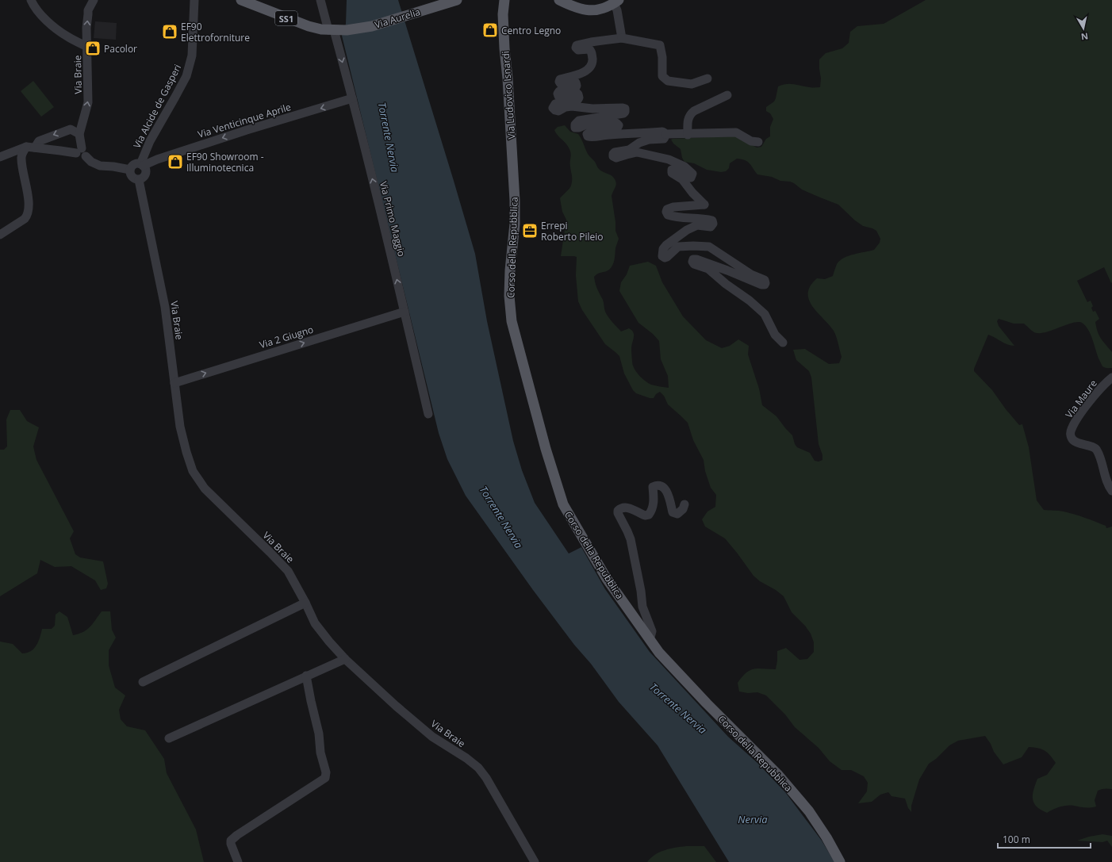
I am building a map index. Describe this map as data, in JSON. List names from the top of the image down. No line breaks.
{"streets":{"main road":["SS1","Via Aurelia","Via Ludovico Isnardi","Corso della Repubblica"],"street":["Via Braie","Via Alcide de Gasperi","Via Venticinque Aprile","Via Primo Maggio","Via 2 Giugno","Via Maure"]},"crossings":[["SS1","Via Aurelia"],["SS1","Via Primo Maggio"],["Via Aurelia","Via Primo Maggio"],["Via Braie","Via Alcide de Gasperi"],["Via Braie","Via Venticinque Aprile"],["Via Braie","Via 2 Giugno"],["Via Ludovico Isnardi","Corso della Repubblica"],["Via Alcide de Gasperi","Via Venticinque Aprile"],["Via Venticinque Aprile","Via Primo Maggio"],["Via Primo Maggio","Via 2 Giugno"]],"one_way":["Via Venticinque Aprile","Via 2 Giugno"],"water":["Torrente Nervia","Nervia"],"places":{"shop":["Centro Legno","EF90 Elettroforniture","Pacolor","EF90 Showroom - Illuminotecnica"],"office":["Errepi Roberto Pileio"]},"scale_bar":"100 m","north":"bottom"}
